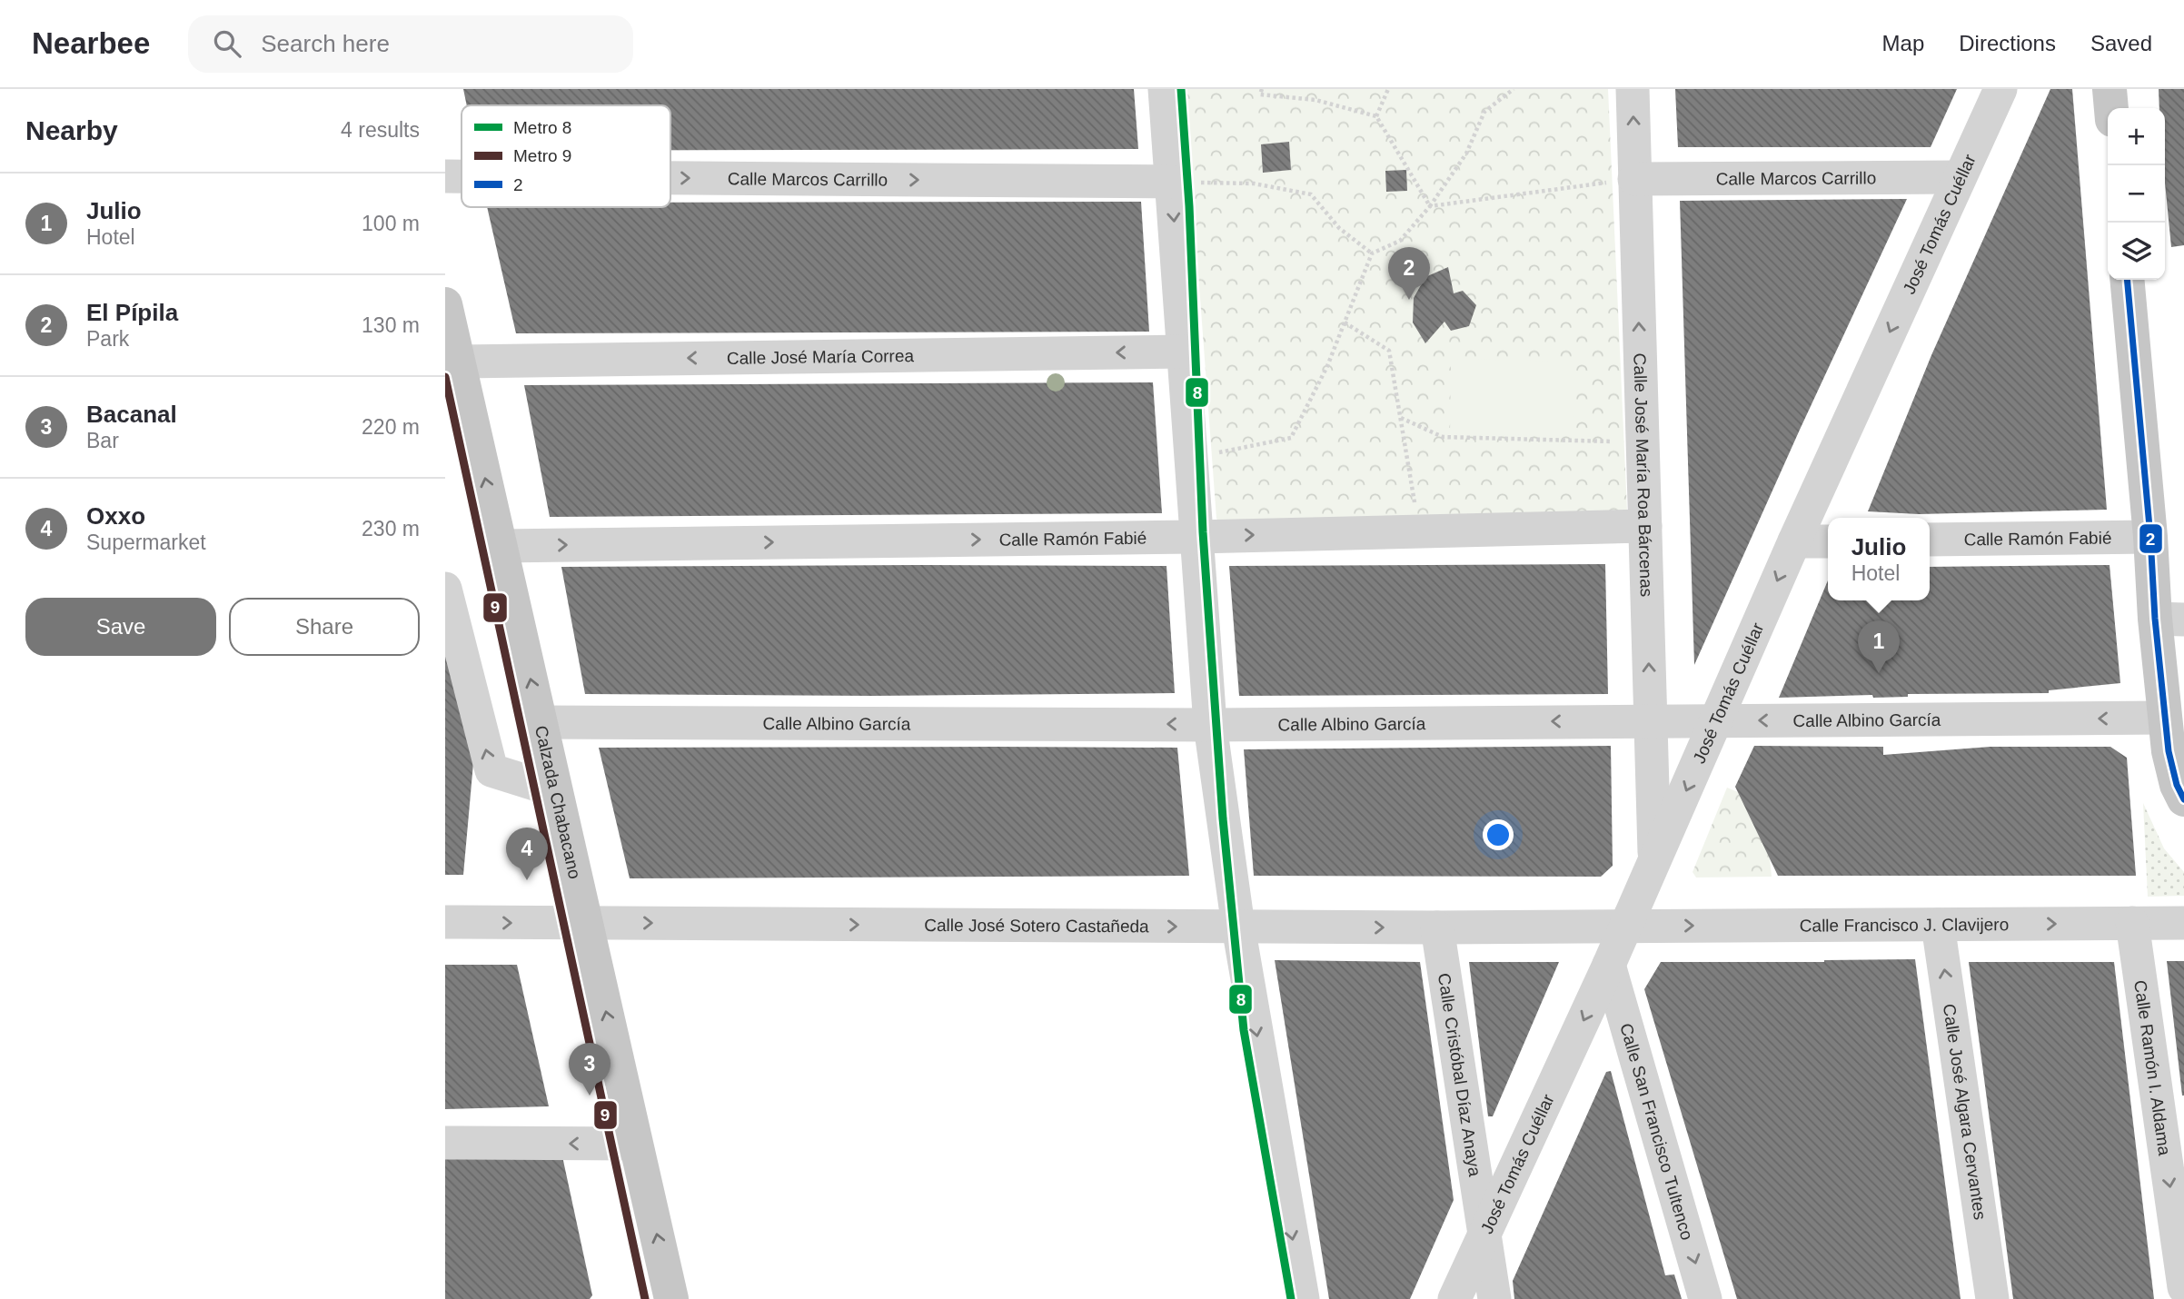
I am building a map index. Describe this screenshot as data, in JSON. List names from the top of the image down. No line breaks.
{"streets":{"main road":["Calzada Chabacano"],"street":["Calle Marcos Carrillo","José Tomás Cuéllar","Calle José María Correa","Calle José María Roa Bárcenas","Calle Ramón Fabié","Calle Albino García","Calle Francisco J. Clavijero","Calle José Sotero Castañeda","Calle Ramón I. Aldama","Calle Cristóbal Díaz Anaya","Calle José Algara Cervantes","Calle San Francisco Tultenco"]},"crossings":[["Calle Marcos Carrillo","José Tomás Cuéllar"],["Calle Marcos Carrillo","Calle José María Roa Bárcenas"],["José Tomás Cuéllar","Calle José María Roa Bárcenas"],["José Tomás Cuéllar","Calle Albino García"],["José Tomás Cuéllar","Calle Francisco J. Clavijero"],["José Tomás Cuéllar","Calle José Sotero Castañeda"],["José Tomás Cuéllar","Calle Cristóbal Díaz Anaya"],["José Tomás Cuéllar","Calle San Francisco Tultenco"],["Calle José María Correa","Calzada Chabacano"],["Calle José María Roa Bárcenas","Calle Ramón Fabié"],["Calle José María Roa Bárcenas","Calle Albino García"],["Calle Ramón Fabié","Calzada Chabacano"],["Calle Albino García","Calzada Chabacano"],["Calzada Chabacano","Calle José Sotero Castañeda"],["Calle Francisco J. Clavijero","Calle José Sotero Castañeda"],["Calle Francisco J. Clavijero","Calle Ramón I. Aldama"],["Calle Francisco J. Clavijero","Calle José Algara Cervantes"],["Calle José Sotero Castañeda","Calle Cristóbal Díaz Anaya"]],"one_way":["Calle Marcos Carrillo","José Tomás Cuéllar","Calle José María Correa","Calle José María Roa Bárcenas","Calle Ramón Fabié","Calle Albino García","Calzada Chabacano","Calle Francisco J. Clavijero","Calle José Sotero Castañeda","Calle Ramón I. Aldama","Calle José Algara Cervantes","Calle San Francisco Tultenco"],"lines":["metro line 8","transit line 2","metro line 9"],"legend":["Metro 8","Metro 9","2"],"page":{"header":"Nearbee","search":"Search here","nav":["Map","Directions","Saved"],"heading":["Nearby","4 results"],"map_buttons":["+","−"],"list":[{"mark":"1","name":"Julio","note":"Hotel","value":"100 m"},{"mark":"2","name":"El Pípila","note":"Park","value":"130 m"},{"mark":"3","name":"Bacanal","note":"Bar","value":"220 m"},{"mark":"4","name":"Oxxo","note":"Supermarket","value":"230 m"}],"pins":["2","1","4","3"],"popup":["Julio","Hotel"],"buttons":["Save","Share"]}}
